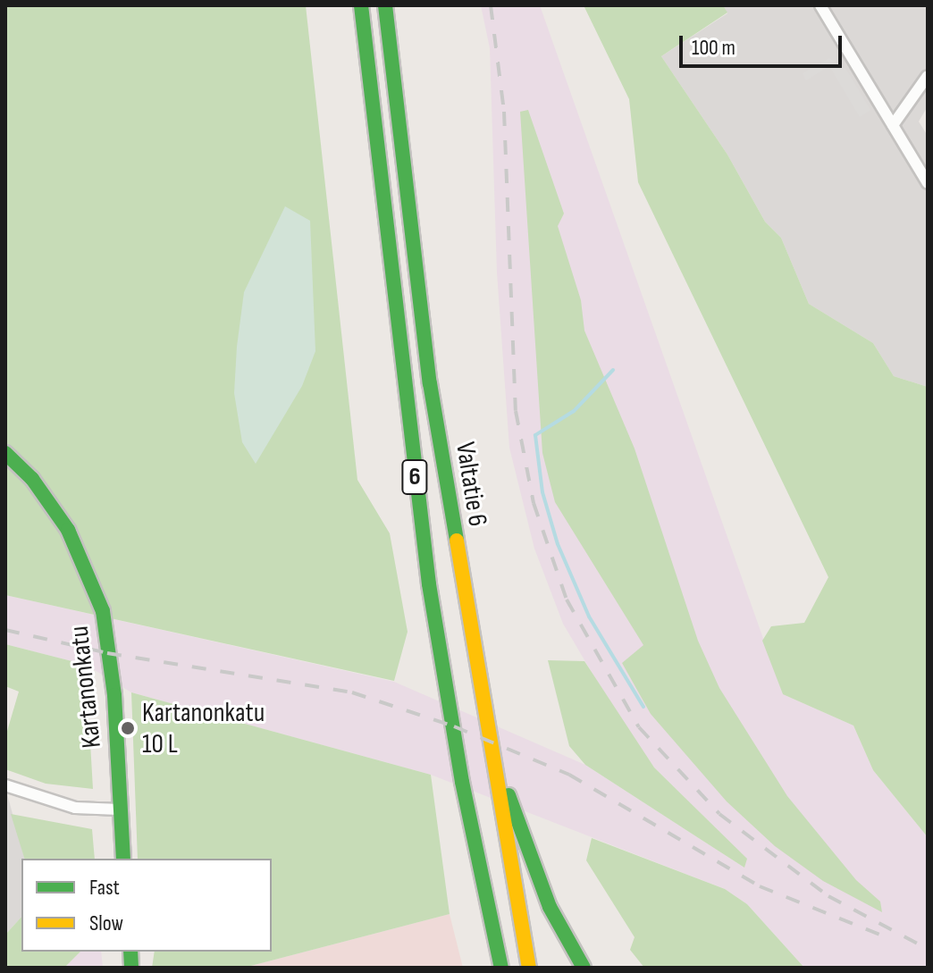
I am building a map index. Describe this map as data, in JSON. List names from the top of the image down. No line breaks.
{"streets":{"main road":["6","Valtatie 6","Kartanonkatu"]},"places":["Kartanonkatu 10 L"],"legend":["Fast","Slow"],"scale_bar":"100 m"}
